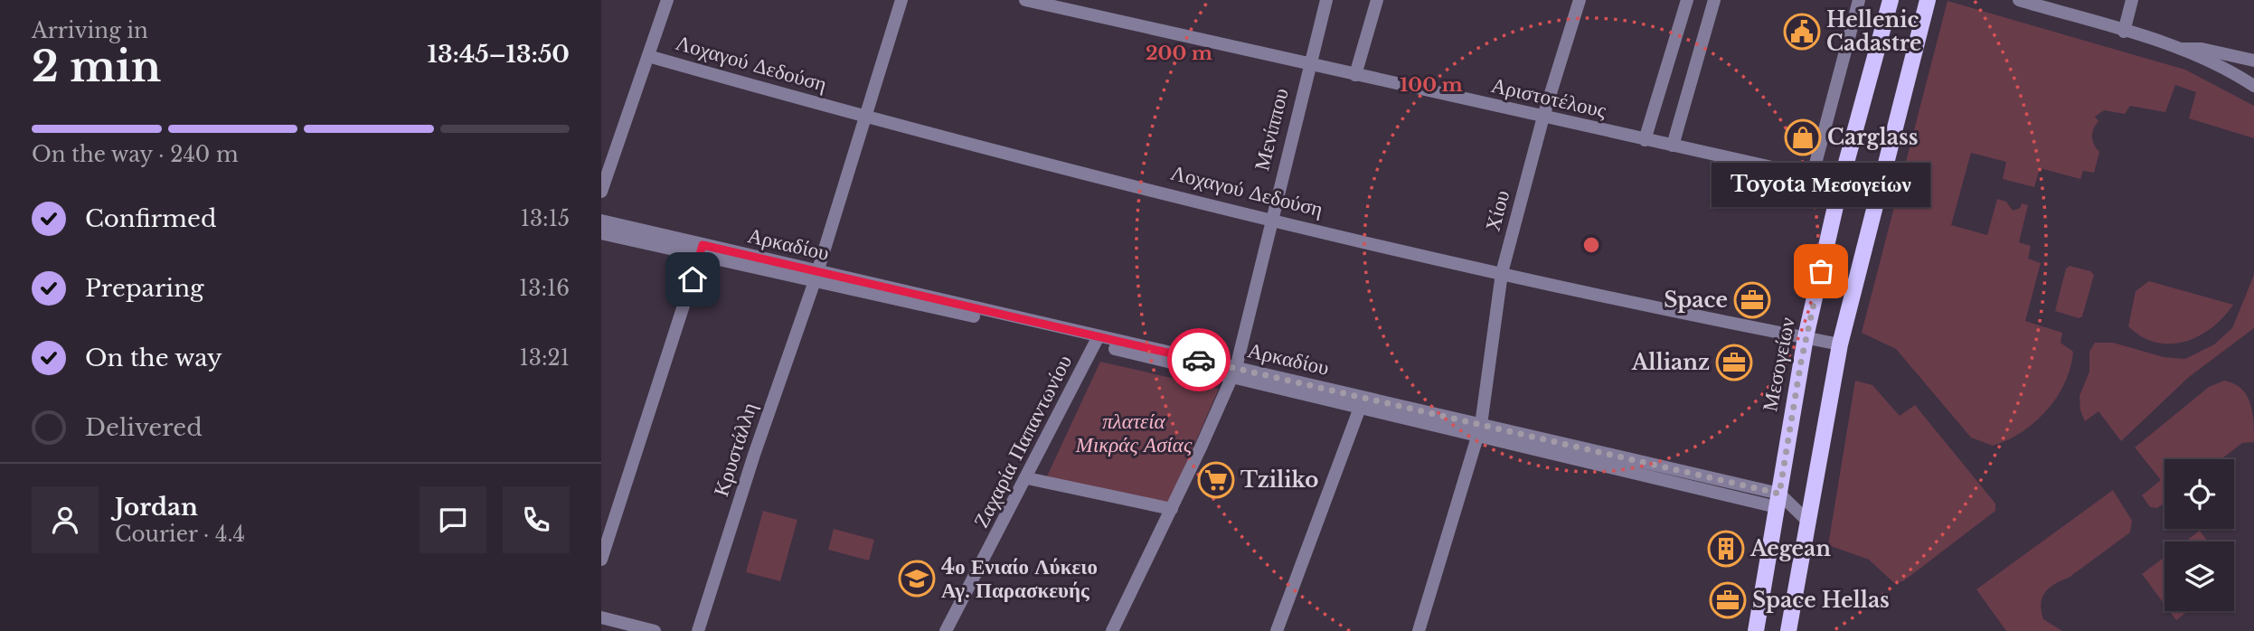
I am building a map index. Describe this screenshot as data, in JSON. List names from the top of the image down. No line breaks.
{"streets":{"main road":["Μεσογείων"],"street":["Λοχαγού Δεδούση","Αριστοτέλους","Μενίππου","Χίου","Αρκαδίου","Ζαχαρία Παπαντωνίου","Κρυστάλλη"]},"crossings":[["Λοχαγού Δεδούση","Μενίππου"],["Λοχαγού Δεδούση","Χίου"],["Λοχαγού Δεδούση","Μεσογείων"],["Λοχαγού Δεδούση","Κρυστάλλη"],["Αριστοτέλους","Μενίππου"],["Αριστοτέλους","Χίου"],["Αριστοτέλους","Μεσογείων"],["Μενίππου","Αρκαδίου"],["Χίου","Αρκαδίου"],["Αρκαδίου","Μεσογείων"],["Αρκαδίου","Ζαχαρία Παπαντωνίου"],["Αρκαδίου","Κρυστάλλη"]],"parks":["πλατεία Μικράς Ασίας"],"places":{"public building":["Hellenic Cadastre"],"shop":["Carglass"],"other":["Toyota Μεσογείων"],"office":["Space","Allianz","Space Hellas"],"supermarket":["Tziliko"],"building":["Aegean"],"school or university":["4ο Ενιαίο Λύκειο Αγ. Παρασκευής"]},"page":{"heading":["2 min","Arriving in","13:45–13:50"],"panel":["Jordan","Courier · 4.4"],"bar":"On the way · 240 m","bubble":"Toyota Μεσογείων","list":[["Confirmed","13:15"],["Preparing","13:16"],["On the way","13:21"],"Delivered"]},"rings":["200 m","100 m"]}
